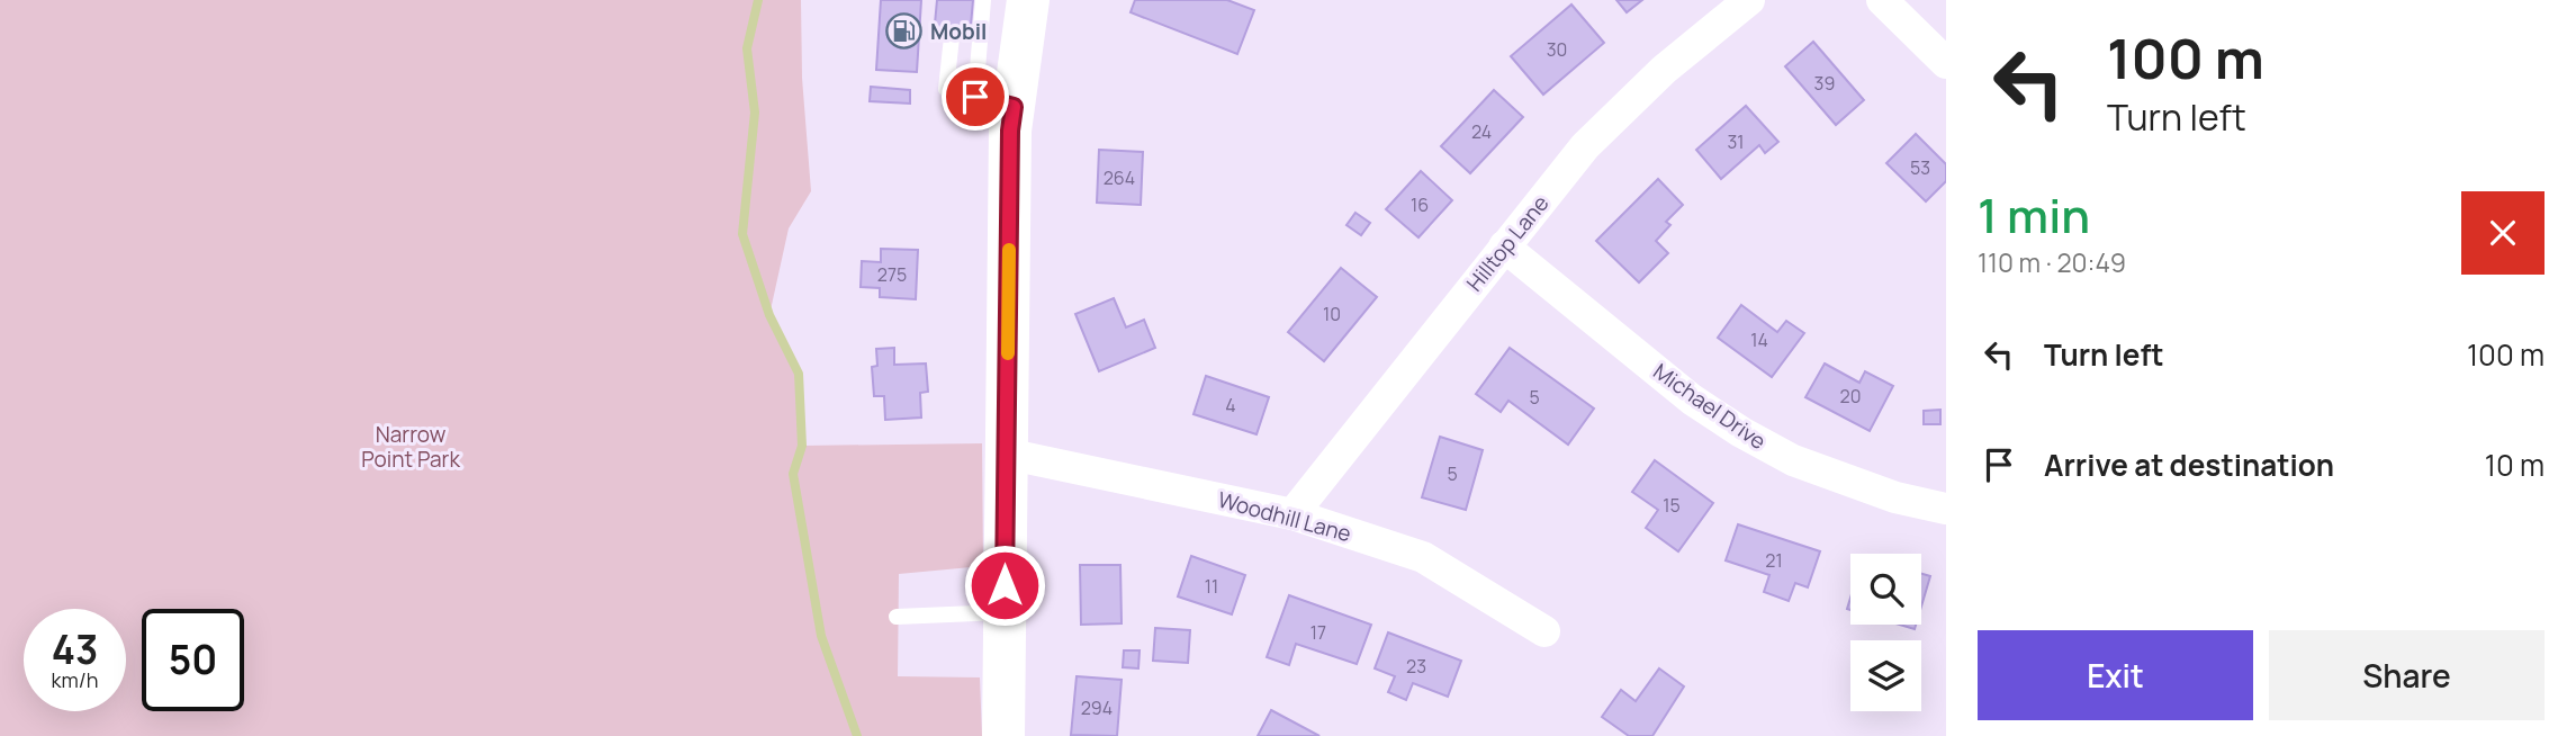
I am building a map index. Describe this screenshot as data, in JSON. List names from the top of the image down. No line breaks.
{"streets":{"street":["Hilltop Lane","Michael Drive","Woodhill Lane"]},"crossings":[["Hilltop Lane","Michael Drive"],["Hilltop Lane","Woodhill Lane"]],"parks":["Narrow Point Park"],"places":{"fuel station":["Mobil"]},"house_numbers":["30","39","24","31","53","264","16","275","10","14","20","5","4","5","15","21","11","17","23","294"],"page":{"turn":["100 m","Turn left"],"heading":["1 min","110 m · 20:49"],"list":[{"name":"Turn left","value":"100 m"},{"name":"Arrive at destination","value":"10 m"}],"speed":"43 km/h","limit":"50","buttons":["Exit","Share"]}}
